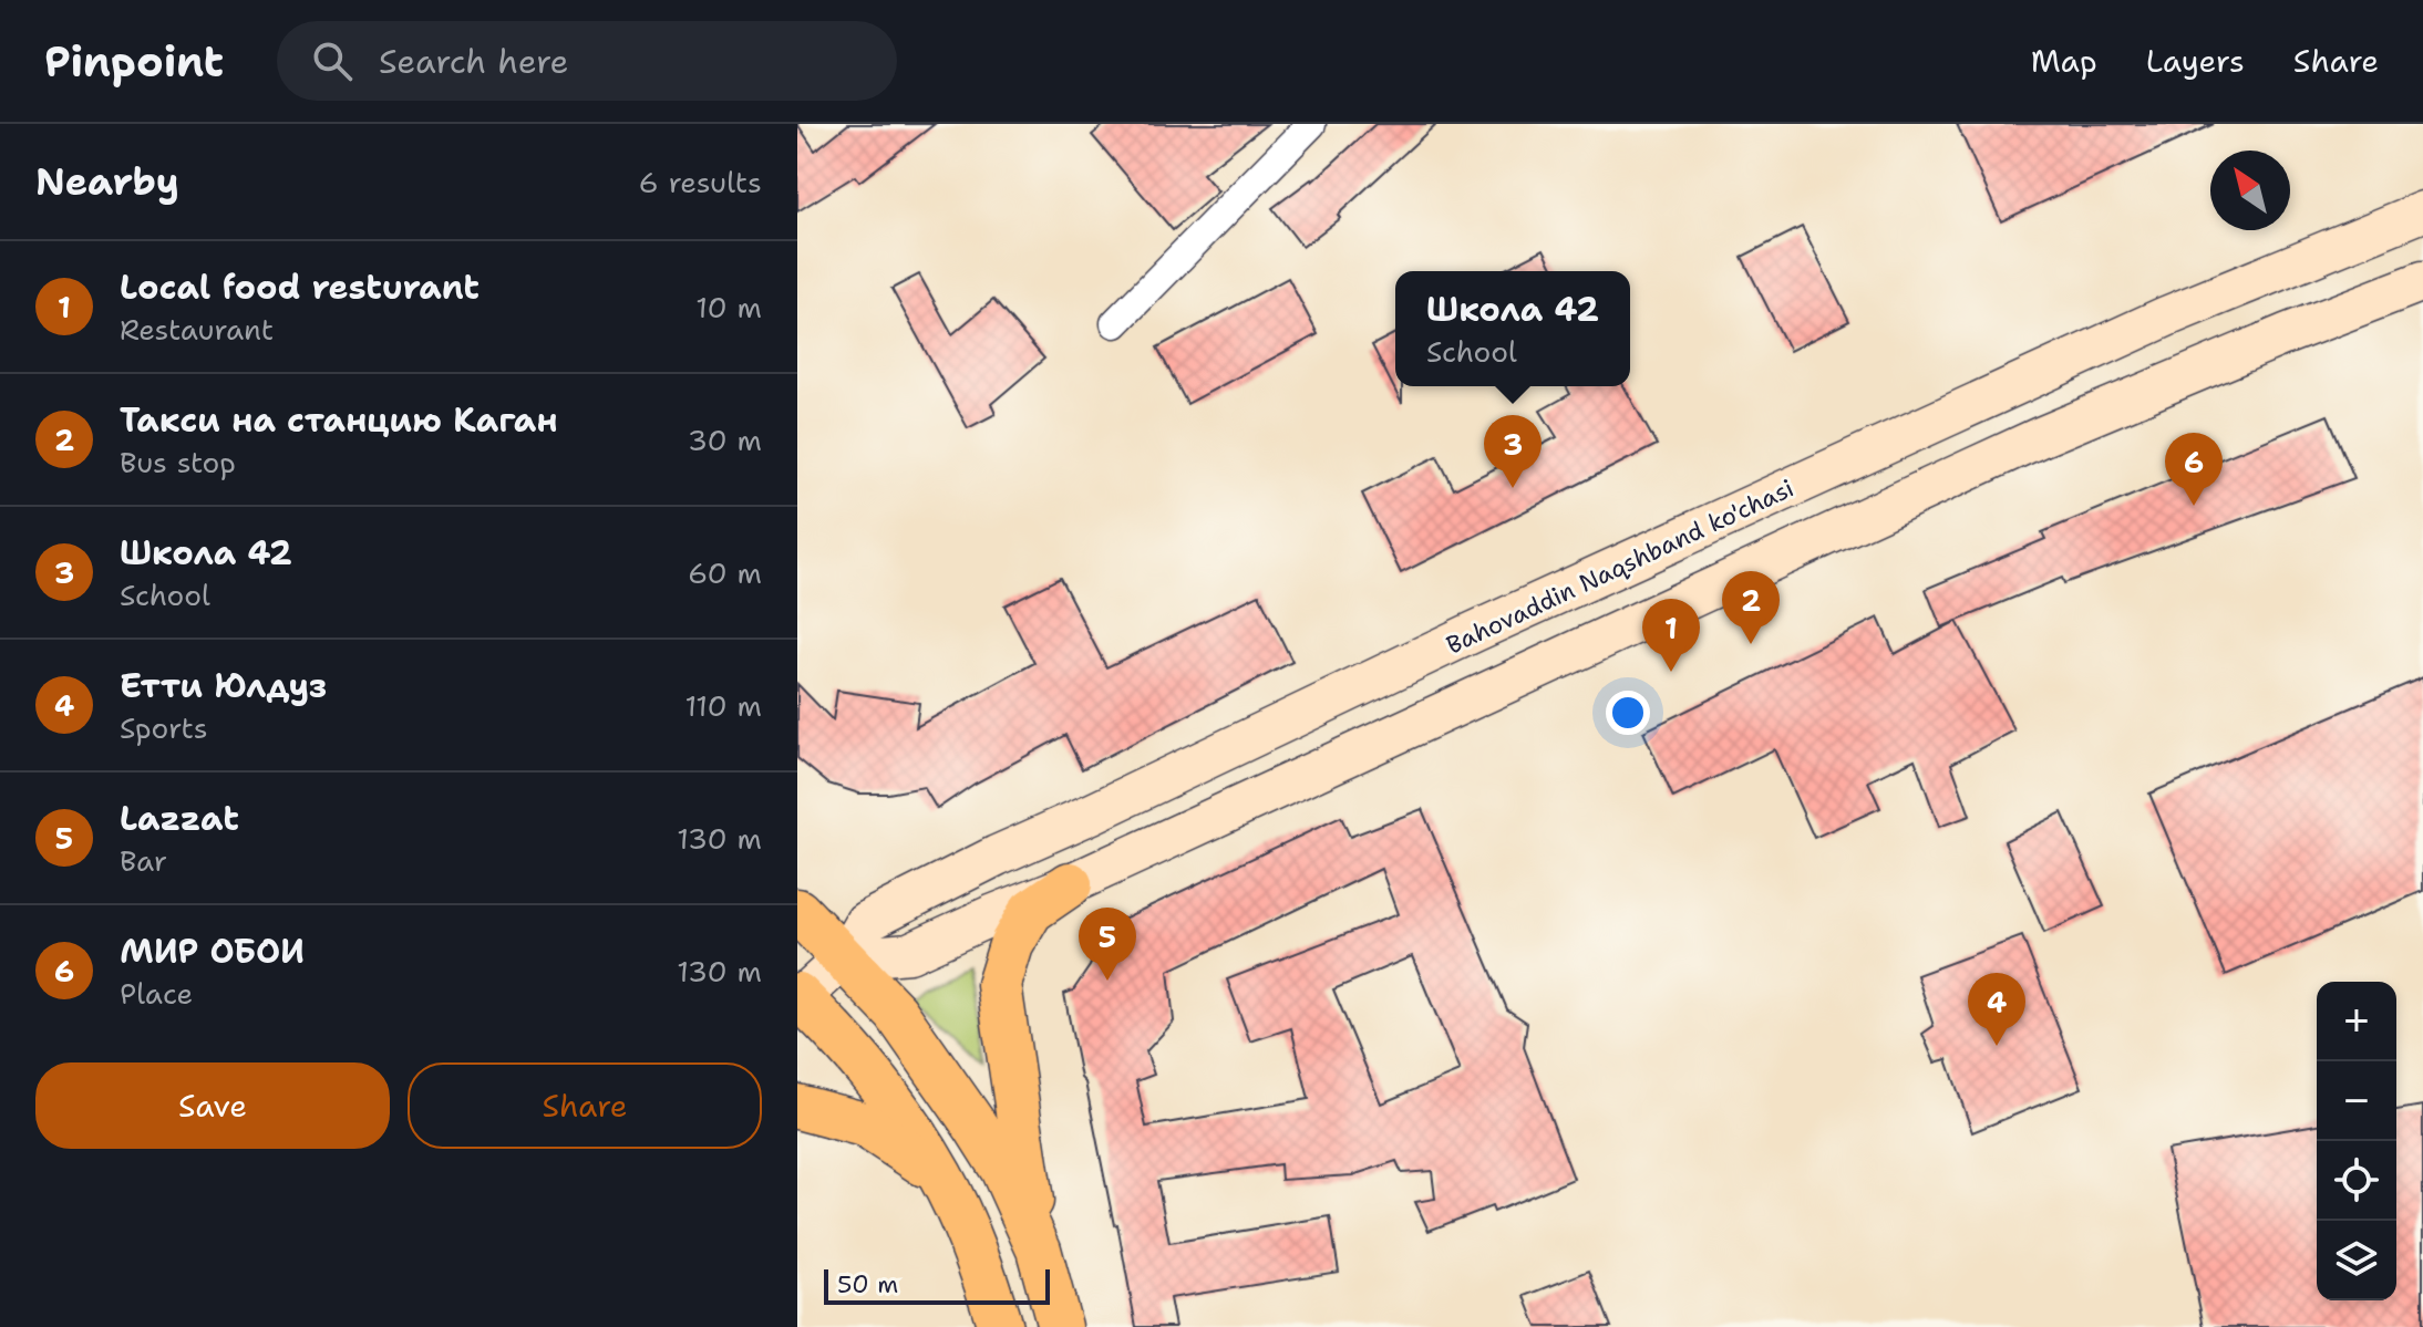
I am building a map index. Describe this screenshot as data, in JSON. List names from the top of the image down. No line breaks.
{"streets":{"main road":["Bahovaddin Naqshband ko'chasi"]},"scale_bar":"50 m","north":"top left","page":{"header":"Pinpoint","search":"Search here","nav":["Map","Layers","Share"],"heading":["Nearby","6 results"],"list":[{"mark":"1","name":"Local food resturant","note":"Restaurant","value":"10 m"},{"mark":"2","name":"Такси на станцию Каган","note":"Bus stop","value":"30 m"},{"mark":"3","name":"Школа 42","note":"School","value":"60 m"},{"mark":"4","name":"Етти Юлдуз","note":"Sports","value":"110 m"},{"mark":"5","name":"Lazzat","note":"Bar","value":"130 m"},{"mark":"6","name":"МИР ОБОИ","note":"Place","value":"130 m"}],"popup":["Школа 42","School"],"pins":["3","6","2","1","5","4"],"map_buttons":["+","−"],"buttons":["Save","Share"],"scale":"50 m"}}
